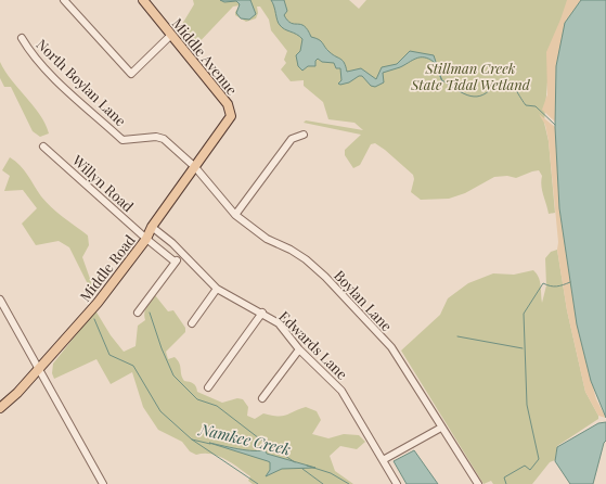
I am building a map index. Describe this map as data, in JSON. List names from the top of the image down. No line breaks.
{"streets":{"main road":["Middle Avenue","Middle Road"],"street":["North Boylan Lane","Willyn Road","Boylan Lane","Edwards Lane"]},"crossings":[["Middle Avenue","Middle Road"],["North Boylan Lane","Middle Road"],["North Boylan Lane","Boylan Lane"],["Willyn Road","Middle Road"],["Middle Road","Boylan Lane"],["Middle Road","Edwards Lane"]],"water":["Namkee Creek"],"parks":["Stillman Creek State Tidal Wetland"]}
